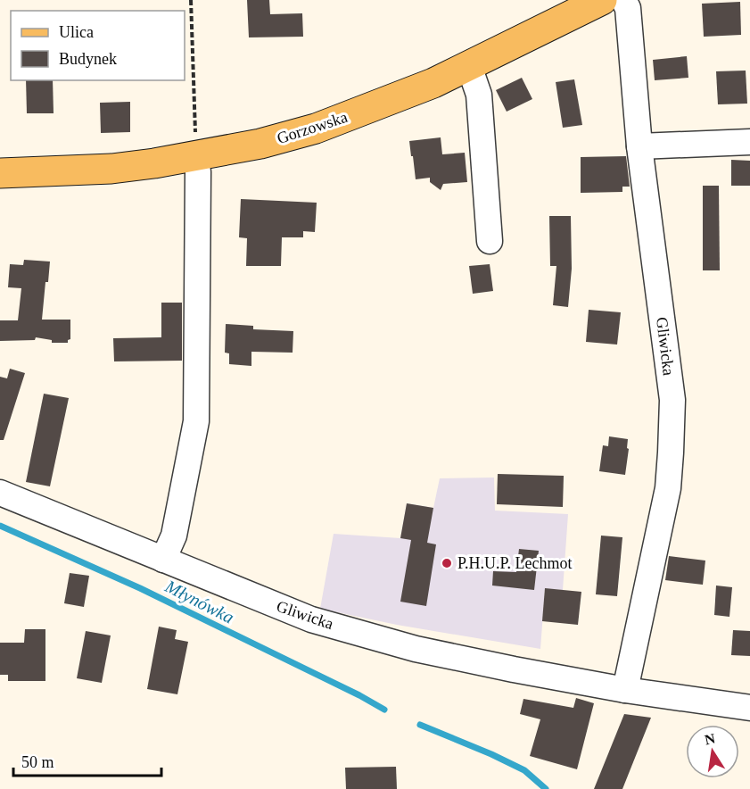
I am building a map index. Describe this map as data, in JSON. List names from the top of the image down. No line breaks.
{"streets":{"main road":["Gorzowska"],"street":["Gliwicka"]},"water":["Młynówka"],"places":["P.H.U.P. Lechmot"],"legend":["Ulica","Budynek"],"scale_bar":"50 m","north":"top"}
